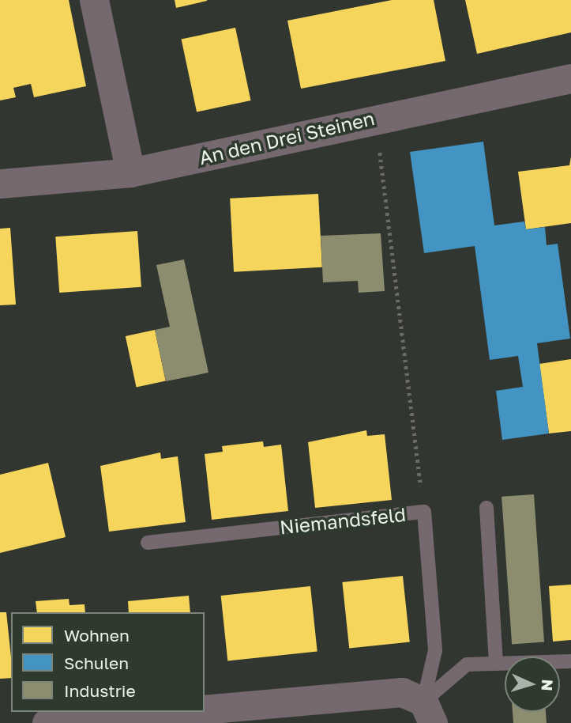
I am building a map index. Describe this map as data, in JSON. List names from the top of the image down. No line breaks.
{"streets":{"street":["An den Drei Steinen"],"lane":["Niemandsfeld"]},"legend":["Wohnen","Schulen","Industrie"],"north":"right"}
